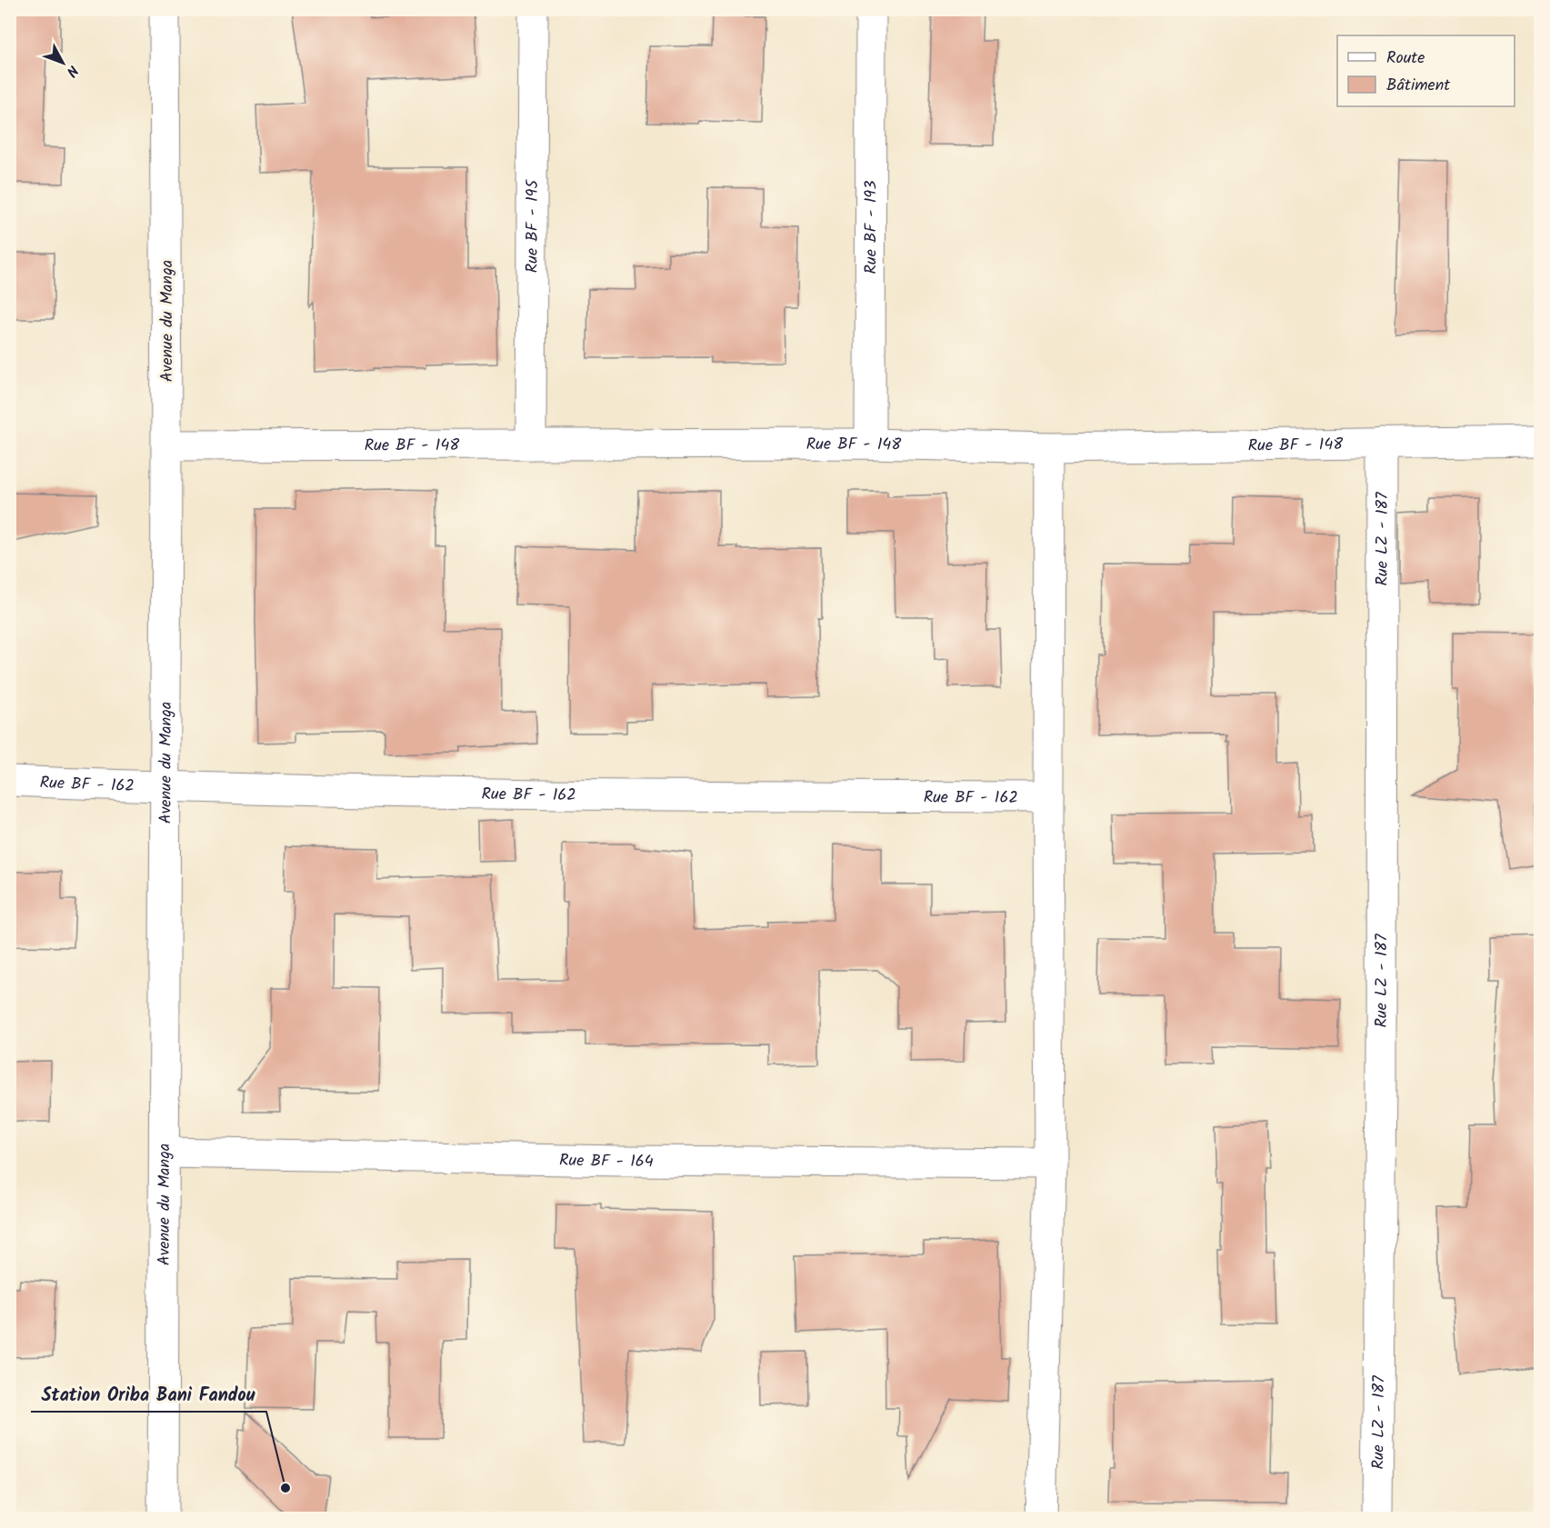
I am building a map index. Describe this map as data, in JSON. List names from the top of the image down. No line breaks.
{"streets":{"street":["Rue BF - 193","Rue BF - 195","Avenue du Manga","Rue BF - 148","Rue LZ - 187","Rue BF - 162","Rue BF - 164"]},"crossings":[["Rue BF - 193","Rue BF - 148"],["Rue BF - 195","Rue BF - 148"],["Avenue du Manga","Rue BF - 148"],["Avenue du Manga","Rue BF - 162"],["Avenue du Manga","Rue BF - 164"],["Rue BF - 148","Rue LZ - 187"]],"places":["Station Oriba Bani Fandou"],"legend":["Route","Bâtiment"],"north":"bottom right"}
